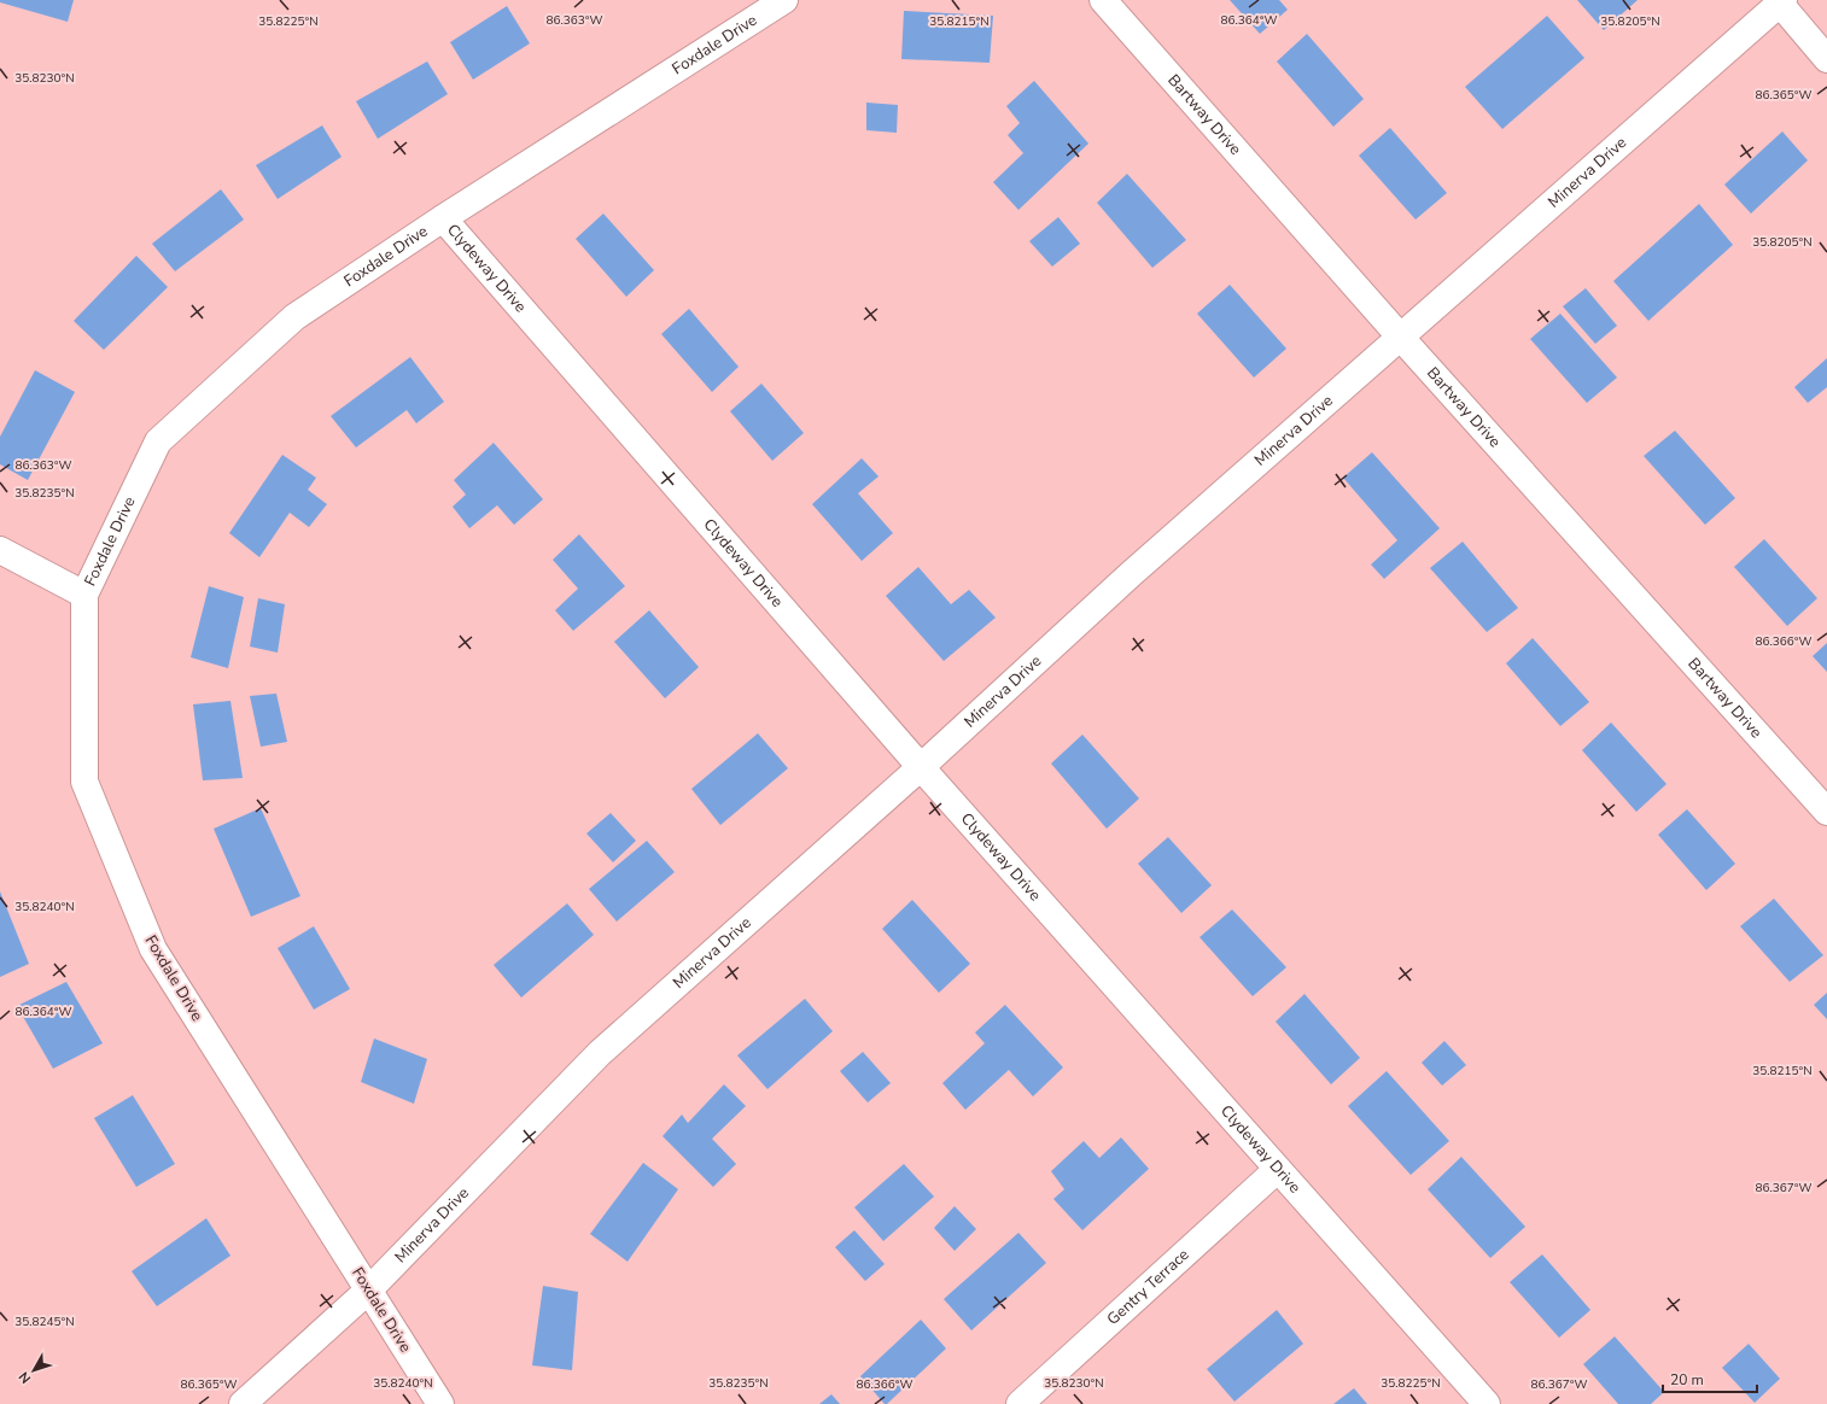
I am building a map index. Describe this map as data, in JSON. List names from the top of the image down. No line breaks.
{"streets":{"street":["Foxdale Drive","Bartway Drive","Minerva Drive","Clydeway Drive","Gentry Terrace"]},"crossings":[["Foxdale Drive","Minerva Drive"],["Foxdale Drive","Clydeway Drive"],["Bartway Drive","Minerva Drive"],["Minerva Drive","Clydeway Drive"],["Clydeway Drive","Gentry Terrace"]],"scale_bar":"20 m","north":"bottom left","coordinates":["86.363°W","86.364°W","35.8225°N","35.8215°N","35.8205°N","35.8230°N","86.365°W","35.8235°N","86.366°W","35.8240°N","86.367°W","35.8245°N"]}
